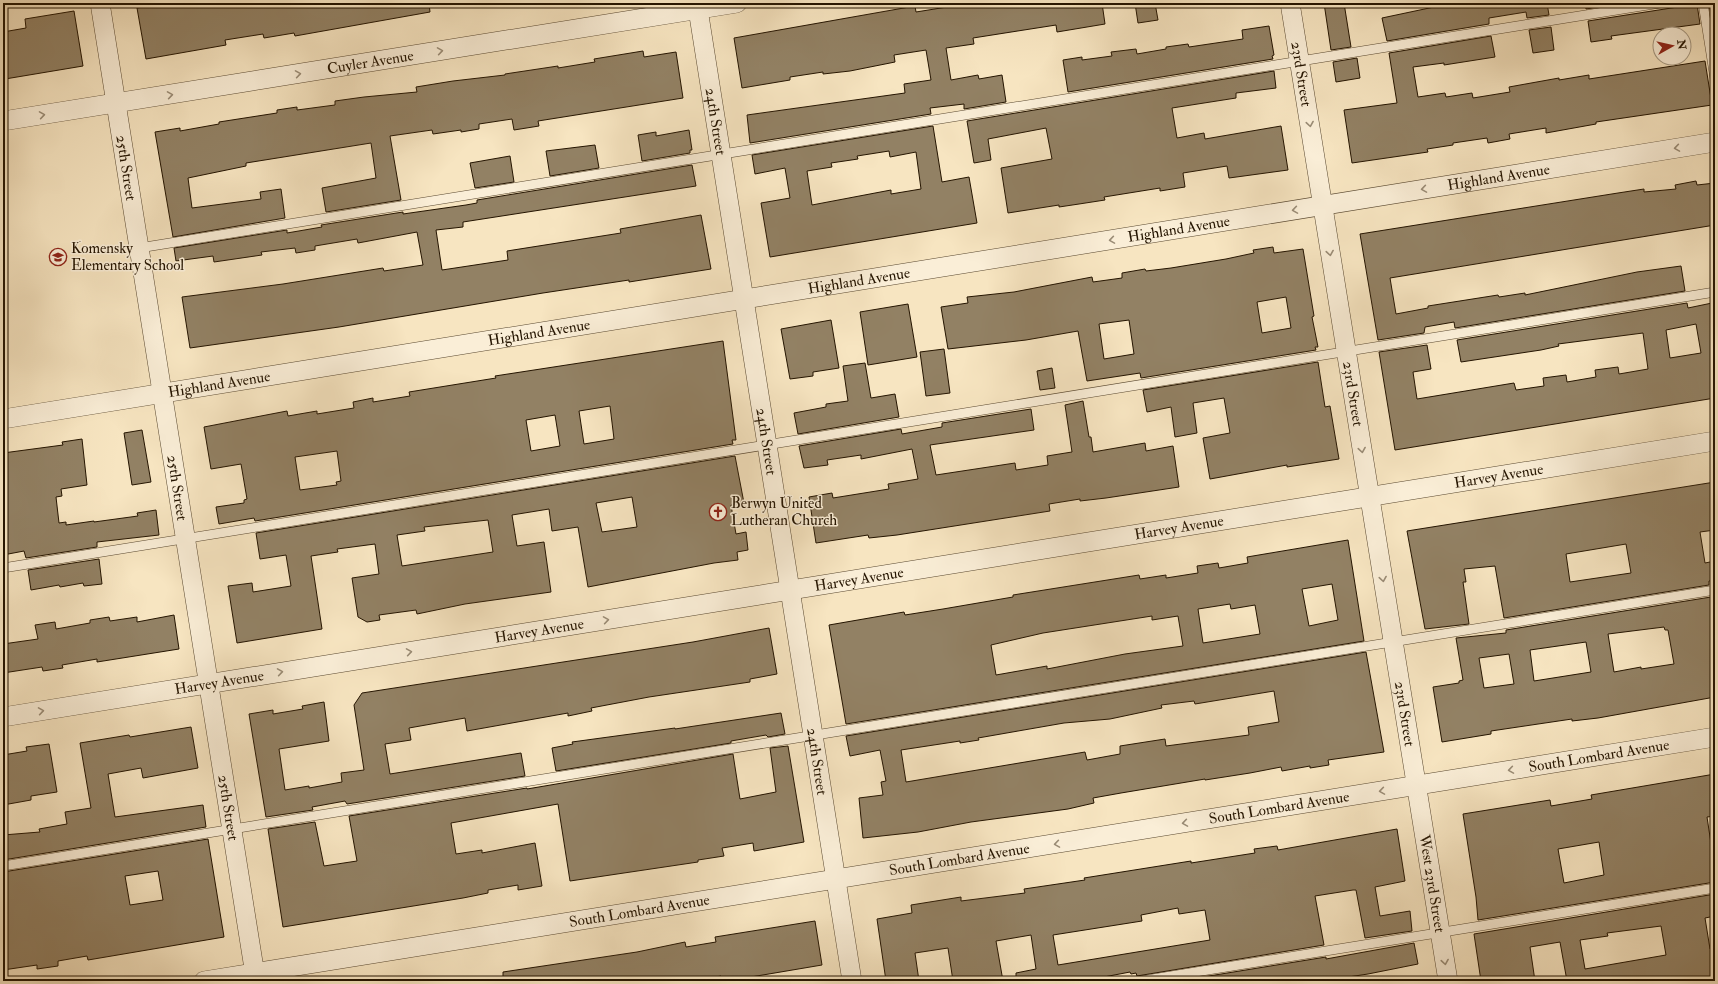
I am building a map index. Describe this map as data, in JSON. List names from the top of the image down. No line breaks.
{"streets":{"street":["Cuyler Avenue","23rd Street","24th Street","25th Street","Highland Avenue","Harvey Avenue","South Lombard Avenue","West 23rd Street"]},"crossings":[["Cuyler Avenue","24th Street"],["Cuyler Avenue","25th Street"],["23rd Street","Highland Avenue"],["23rd Street","Harvey Avenue"],["23rd Street","South Lombard Avenue"],["23rd Street","West 23rd Street"],["24th Street","Highland Avenue"],["24th Street","Harvey Avenue"],["24th Street","South Lombard Avenue"],["25th Street","Highland Avenue"],["25th Street","Harvey Avenue"],["25th Street","South Lombard Avenue"],["South Lombard Avenue","West 23rd Street"]],"one_way":["Cuyler Avenue","23rd Street","Highland Avenue","Harvey Avenue","South Lombard Avenue"],"places":{"school or university":["Komensky Elementary School"],"church":["Berwyn United Lutheran Church"]},"north":"right"}
